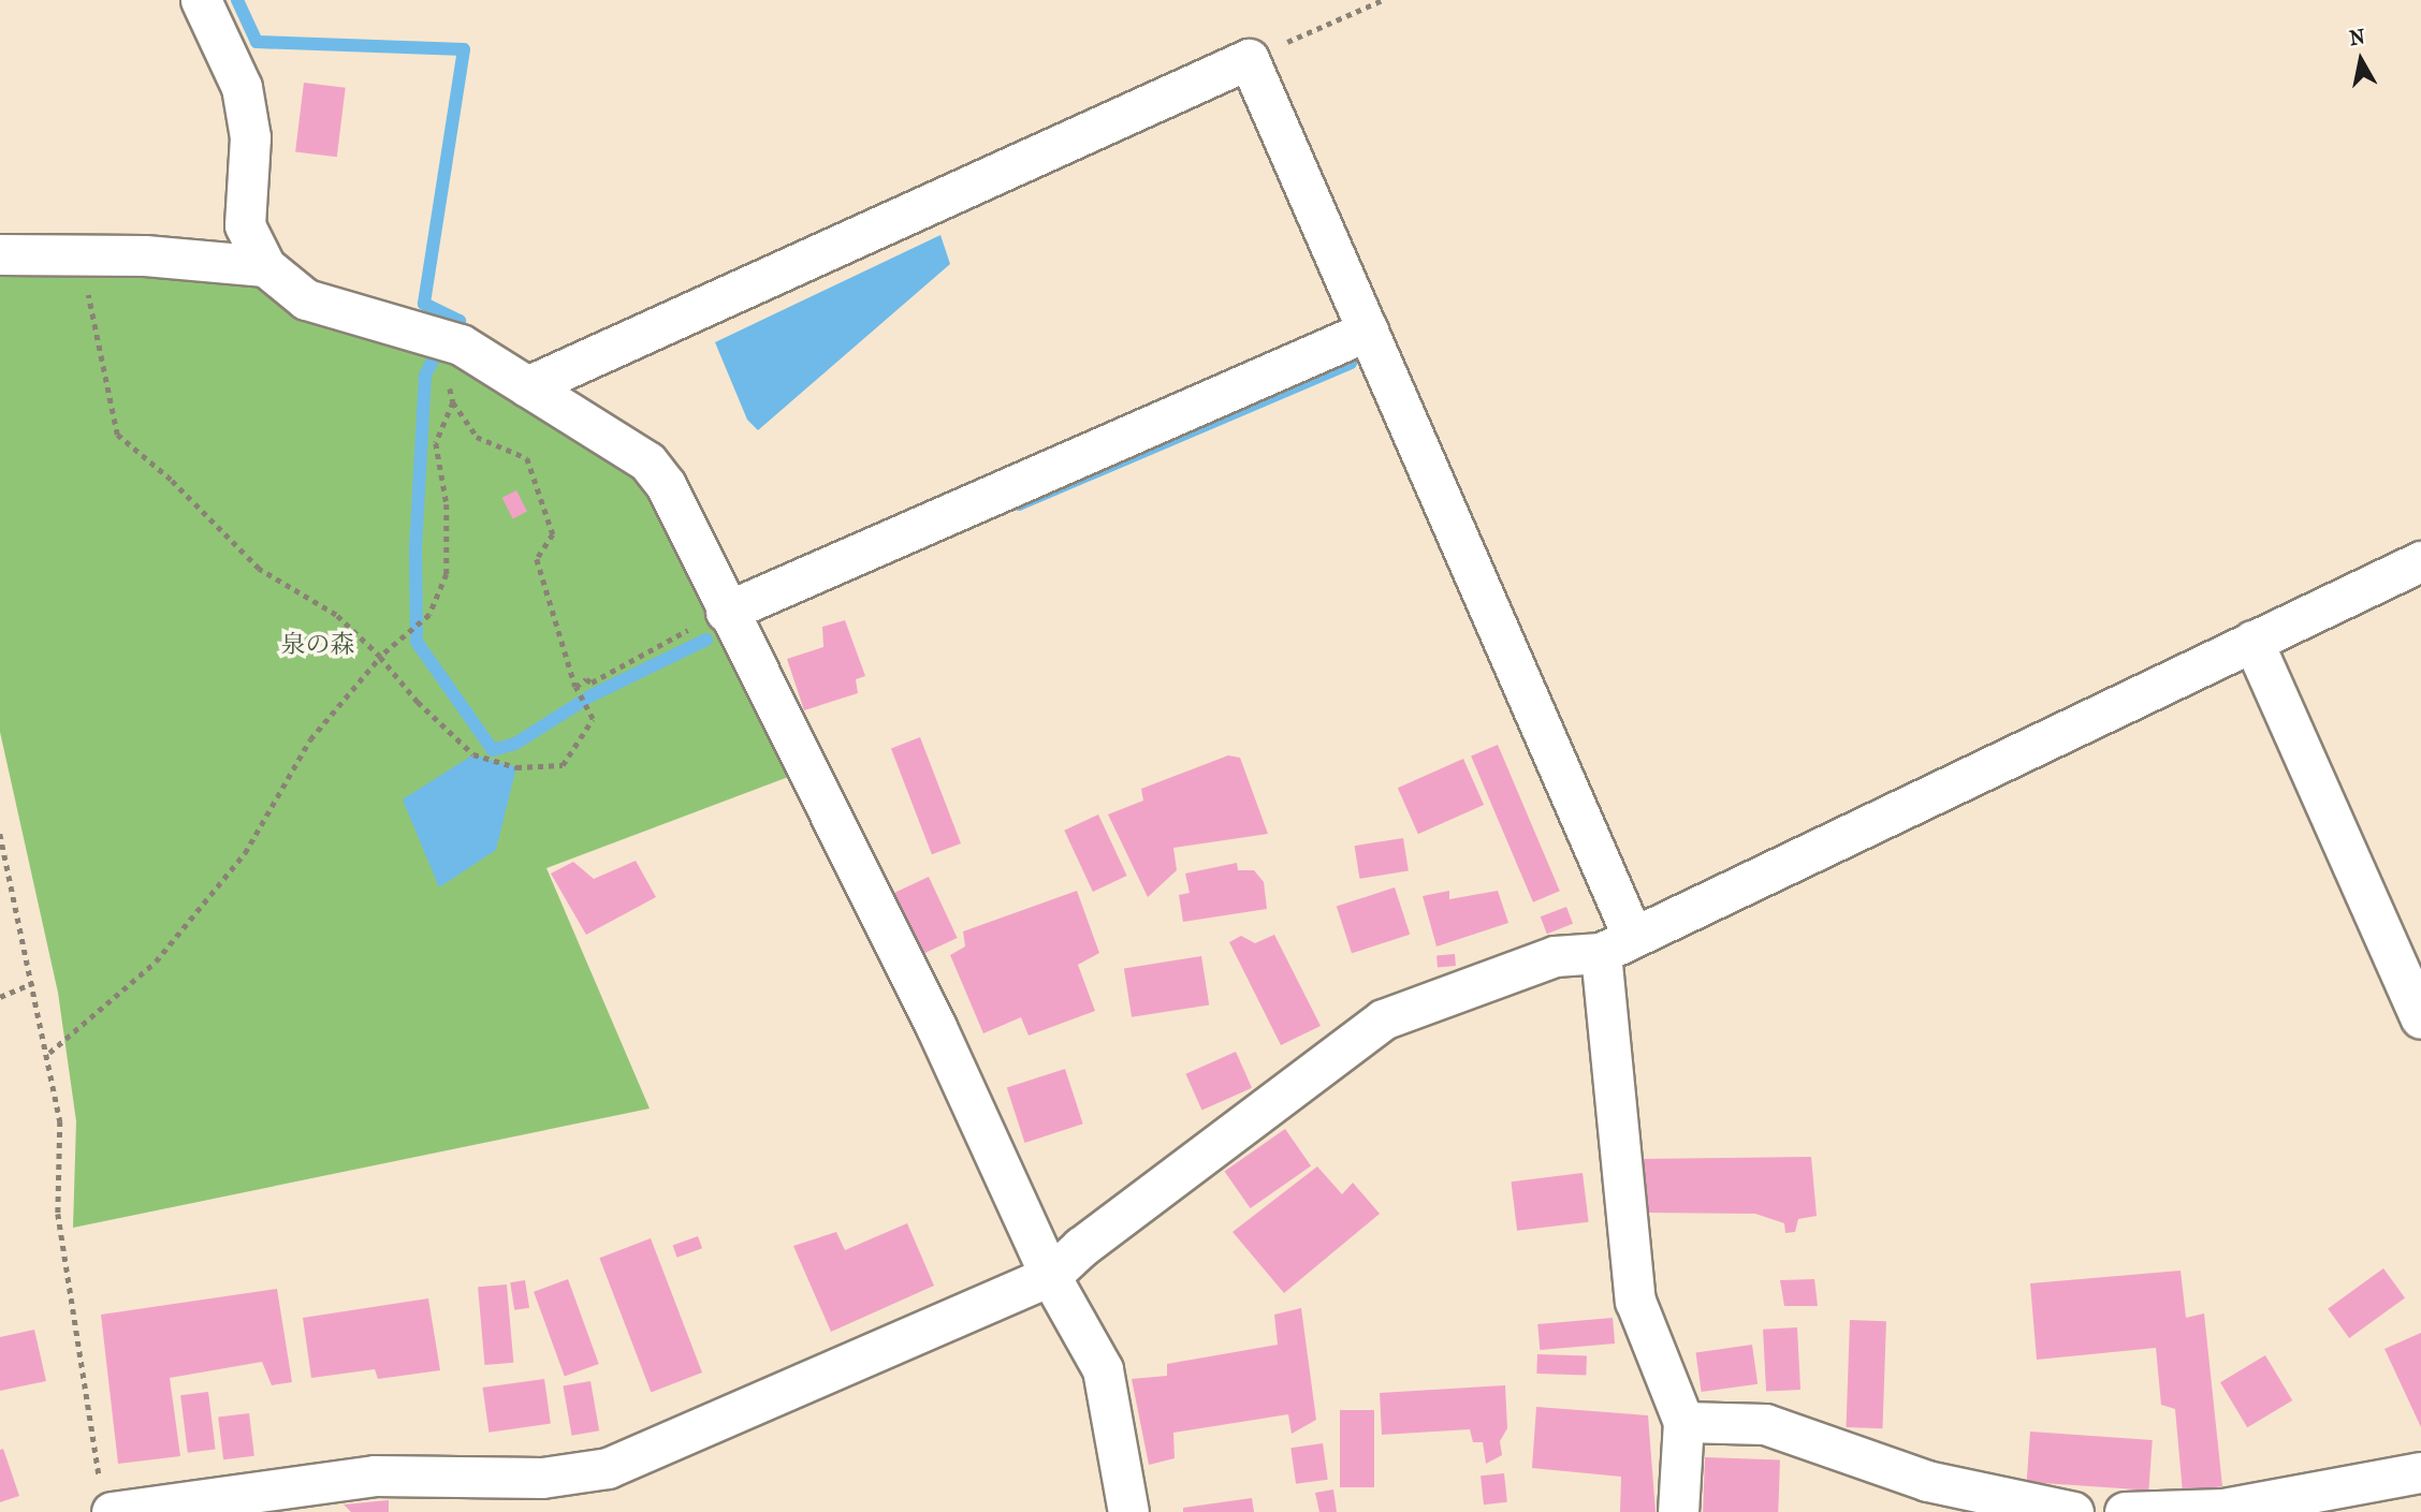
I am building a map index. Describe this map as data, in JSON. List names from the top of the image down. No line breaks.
{"parks":["泉の森"],"north":"top"}
